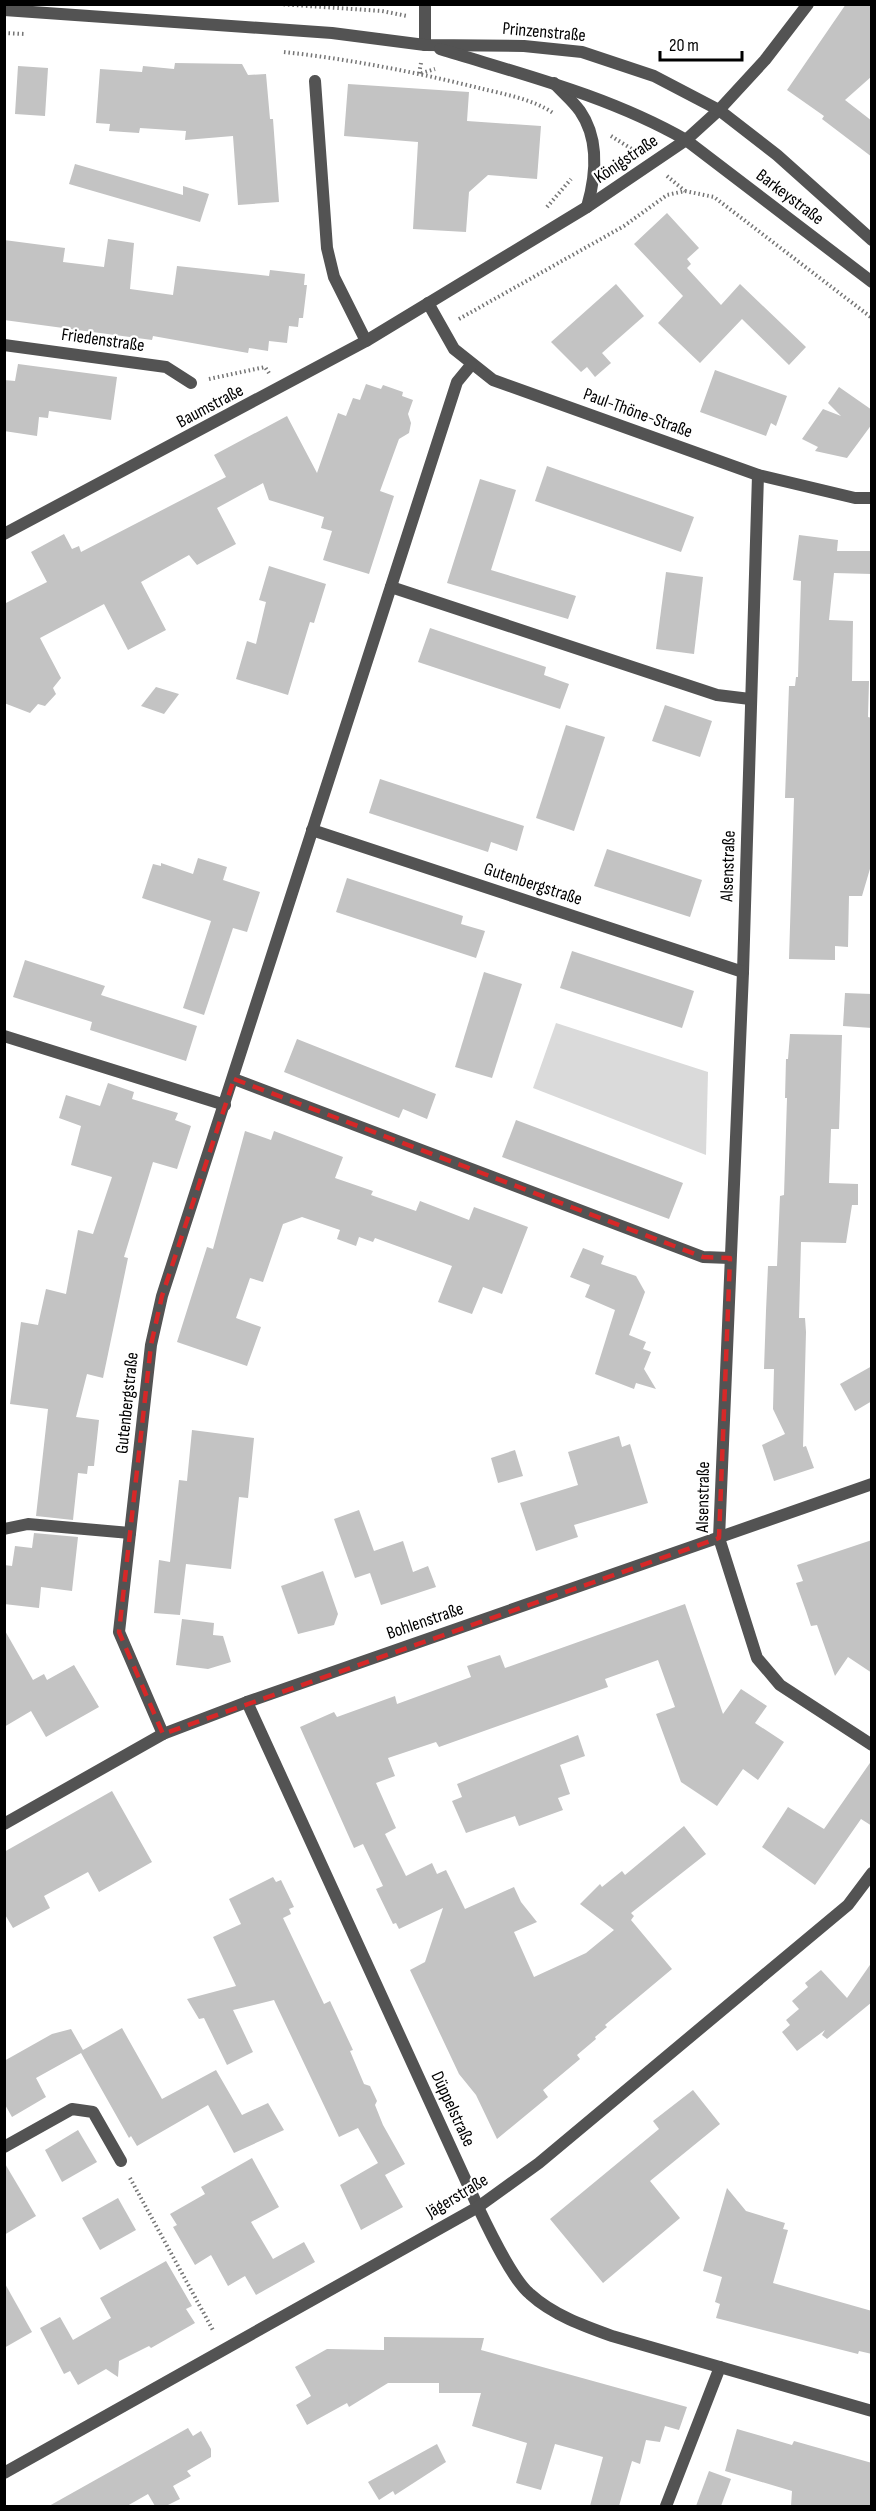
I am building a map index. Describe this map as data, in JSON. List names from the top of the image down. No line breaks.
{"streets":{"street":["Prinzenstraße","Königstraße","Barkeystraße","Friedenstraße","Baumstraße","Paul-Thöne-Straße","Alsenstraße","Gutenbergstraße","Bohlenstraße","Düppelstraße","Jägerstraße"]},"crossings":[["Prinzenstraße","Königstraße"],["Prinzenstraße","Barkeystraße"],["Königstraße","Barkeystraße"],["Königstraße","Baumstraße"],["Königstraße","Paul-Thöne-Straße"],["Baumstraße","Paul-Thöne-Straße"],["Paul-Thöne-Straße","Alsenstraße"],["Paul-Thöne-Straße","Gutenbergstraße"],["Alsenstraße","Gutenbergstraße"],["Alsenstraße","Bohlenstraße"],["Gutenbergstraße","Bohlenstraße"],["Bohlenstraße","Düppelstraße"],["Düppelstraße","Jägerstraße"]],"scale_bar":"20 m"}
